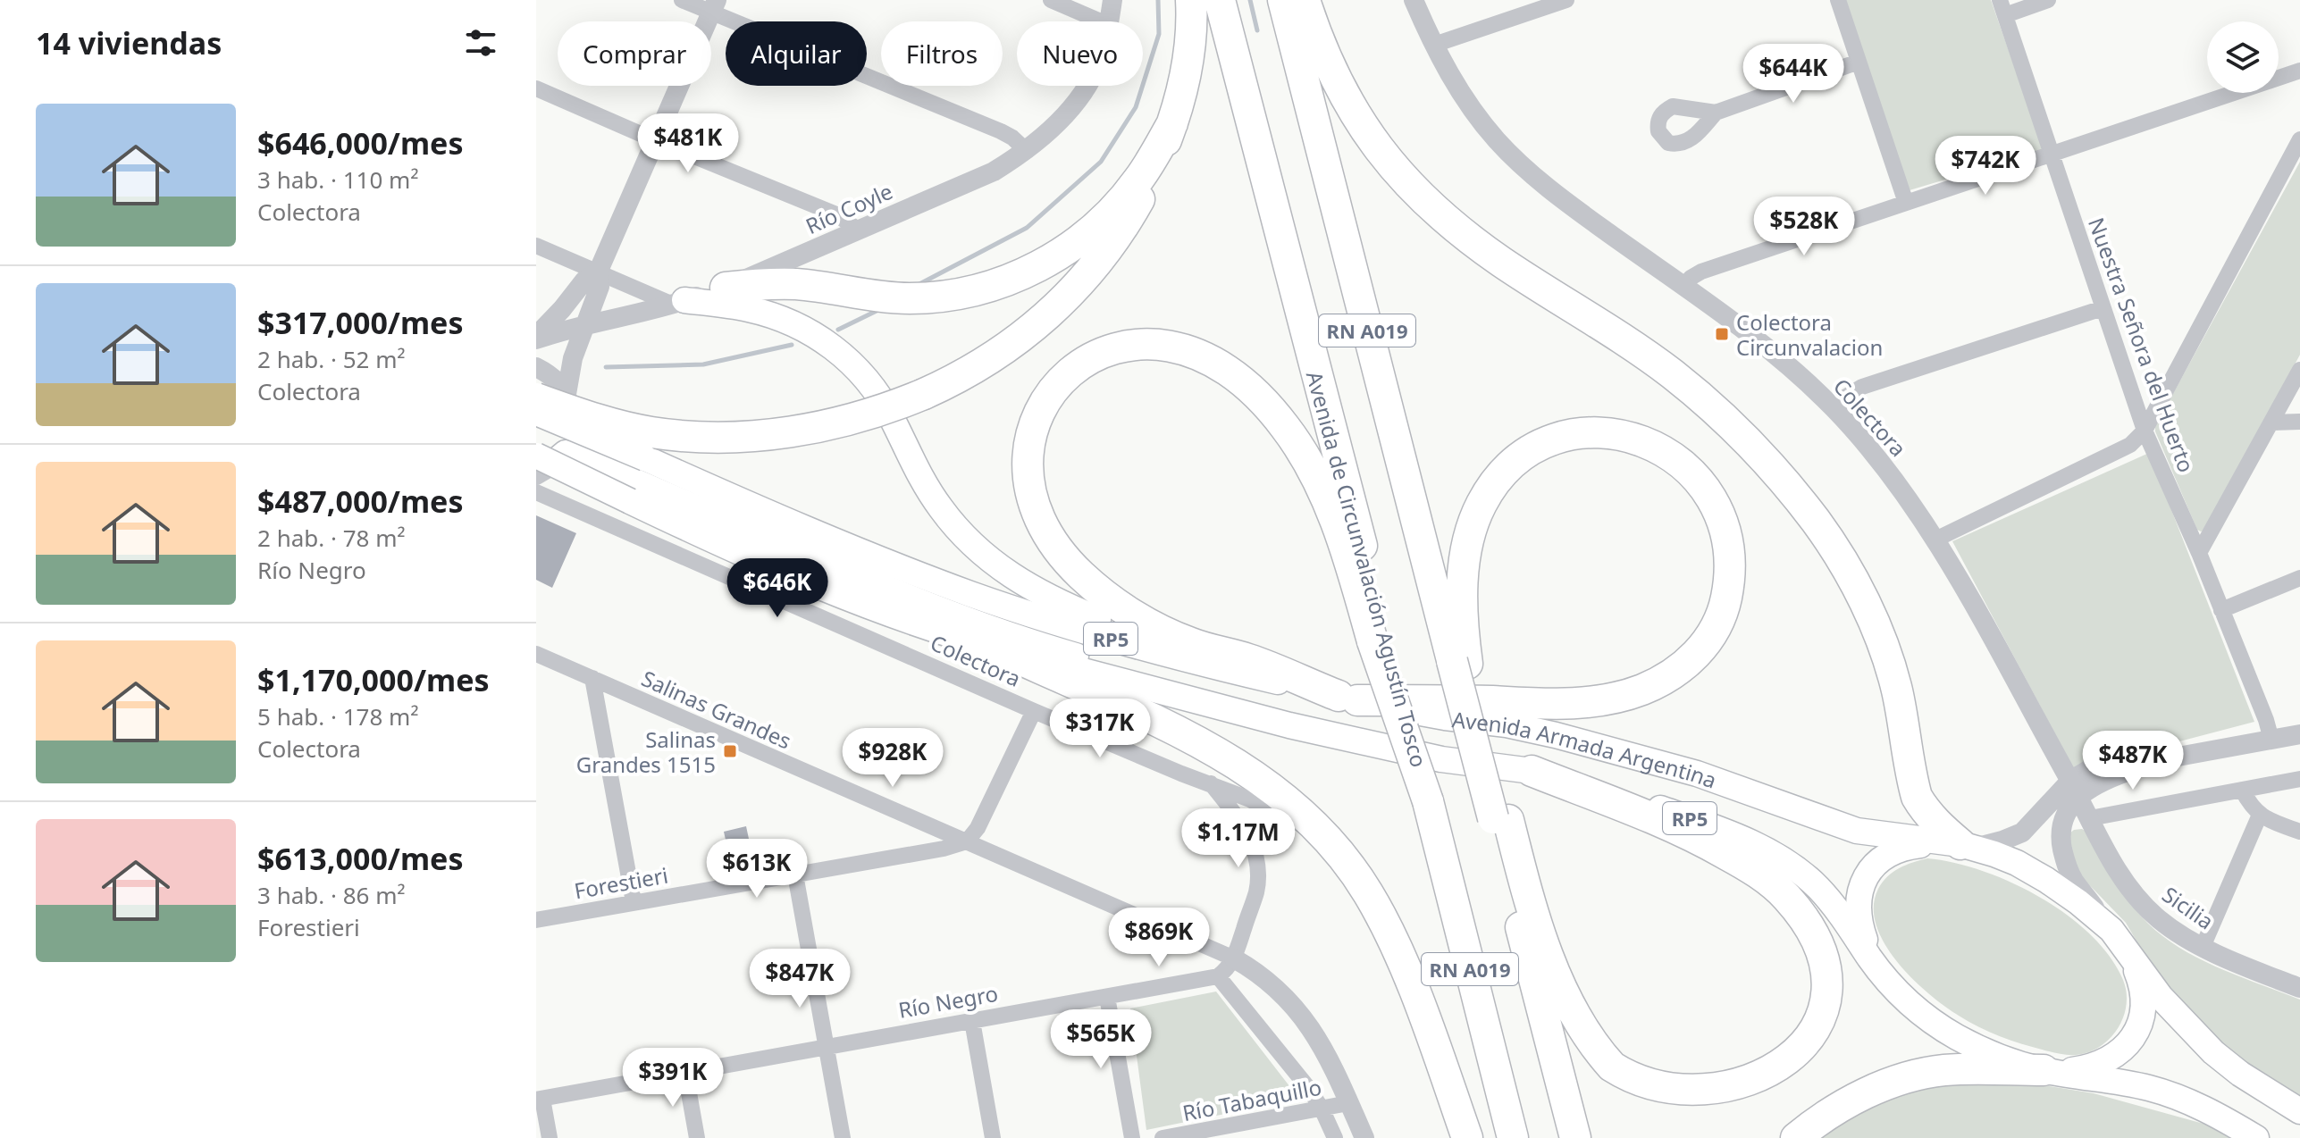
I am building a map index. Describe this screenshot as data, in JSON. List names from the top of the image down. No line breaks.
{"streets":{"highway":["RN A019","Avenida de Circunvalación Agustín Tosco"],"main road":["RP5","Avenida Armada Argentina"],"street":["Río Coyle","Nuestra Señora del Huerto","Colectora","Salinas Grandes","Forestieri","Sicilia","Río Negro","Río Tabaquillo"]},"crossings":[["Colectora","Sicilia"],["Salinas Grandes","Forestieri"]],"places":{"transit":["Colectora Circunvalacion","Salinas Grandes 1515"]},"page":{"heading":"14 viviendas","chip":["Comprar","Alquilar","Filtros","Nuevo"],"price":["$644K","$481K","$742K","$528K","$646K","$317K","$928K","$487K","$1.17M","$613K","$869K","$847K","$565K","$391K"],"list":[{"name":"$646,000/mes","note":"3 hab. · 110 m² · Colectora"},{"name":"$317,000/mes","note":"2 hab. · 52 m² · Colectora"},{"name":"$487,000/mes","note":"2 hab. · 78 m² · Río Negro"},{"name":"$1,170,000/mes","note":"5 hab. · 178 m² · Colectora"},{"name":"$613,000/mes","note":"3 hab. · 86 m² · Forestieri"}]}}
